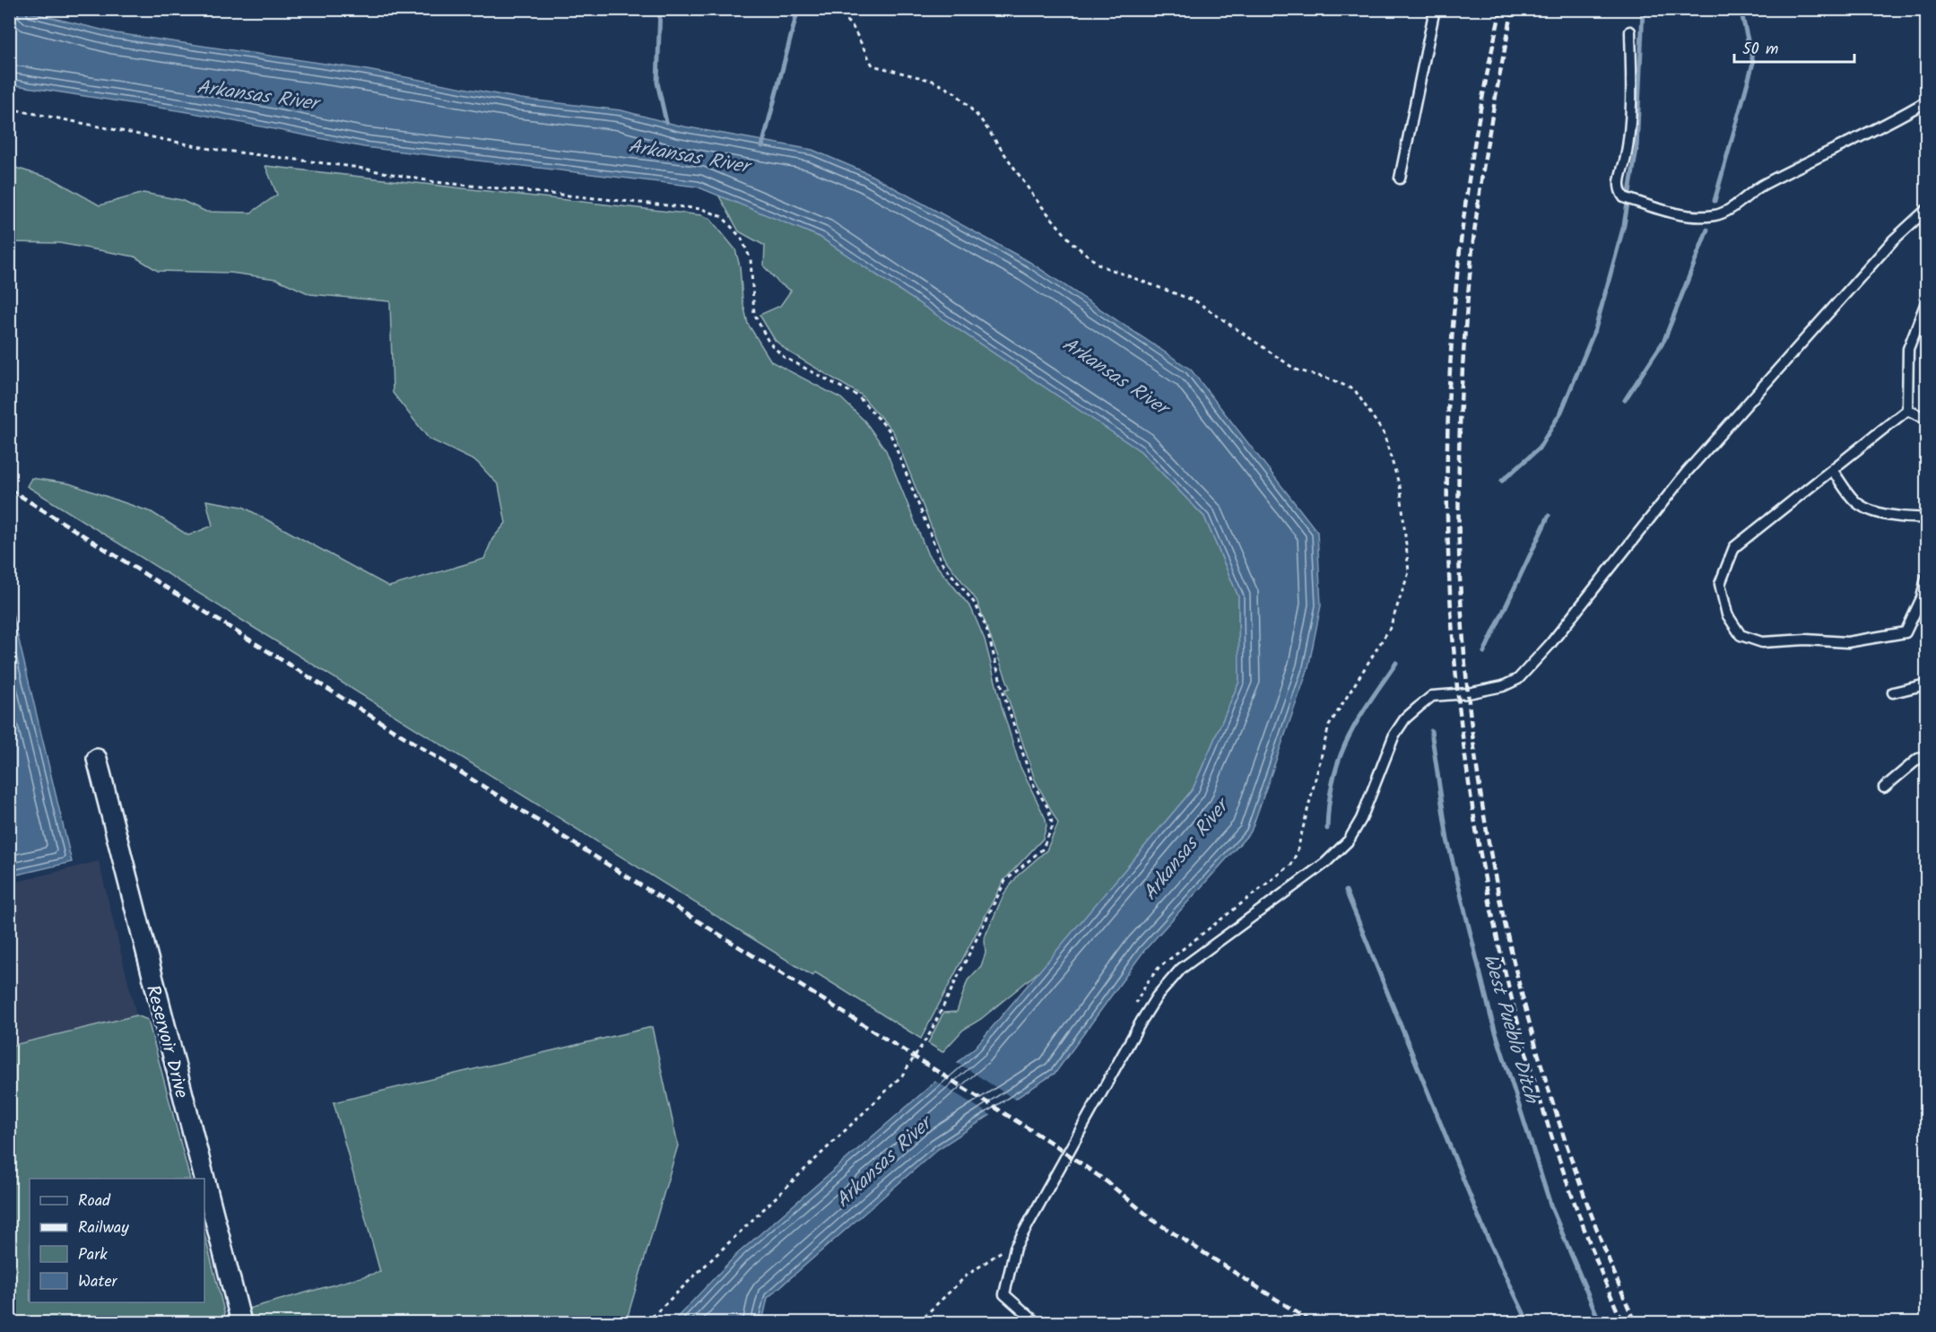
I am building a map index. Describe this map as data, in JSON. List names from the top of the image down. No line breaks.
{"streets":{"street":["Reservoir Drive"]},"water":["Arkansas River","West Pueblo Ditch"],"legend":["Road","Railway","Park","Water"],"scale_bar":"50 m"}
